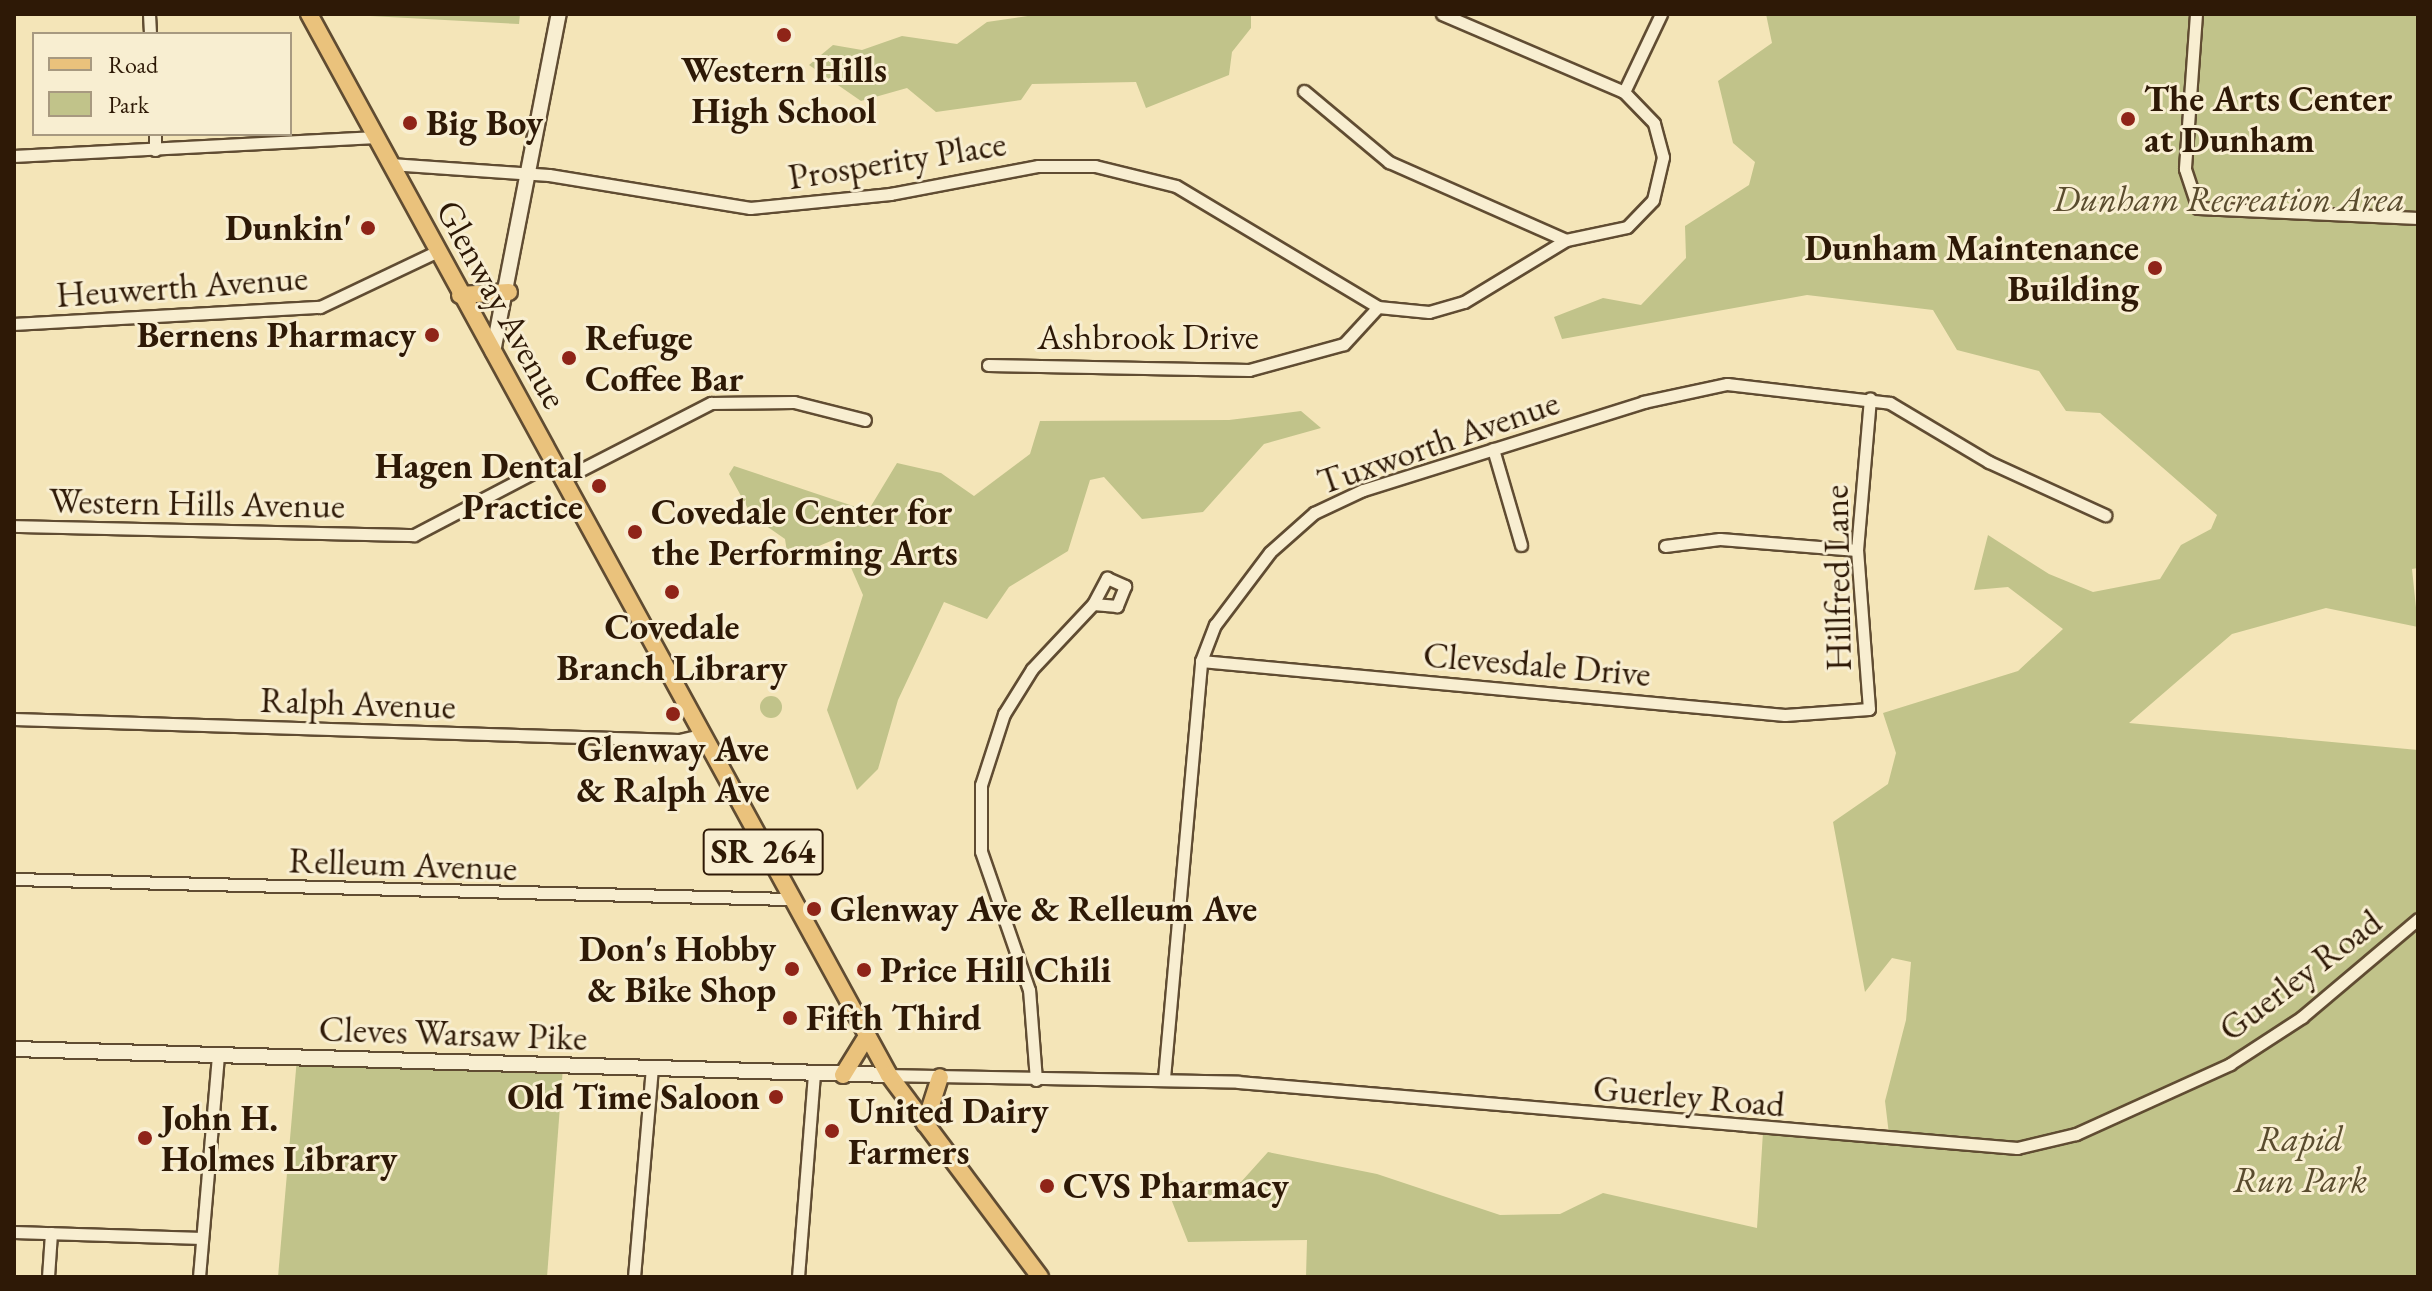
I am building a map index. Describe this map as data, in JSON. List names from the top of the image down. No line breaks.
{"streets":{"main road":["Glenway Avenue","SR 264"],"street":["Prosperity Place","Heuwerth Avenue","Ashbrook Drive","Tuxworth Avenue","Western Hills Avenue","Hillfred Lane","Clevesdale Drive","Ralph Avenue","Relleum Avenue","Guerley Road","Cleves Warsaw Pike"]},"crossings":[["Prosperity Place","Glenway Avenue"],["Prosperity Place","Ashbrook Drive"],["Heuwerth Avenue","Glenway Avenue"],["Glenway Avenue","Western Hills Avenue"],["Glenway Avenue","Ralph Avenue"],["Glenway Avenue","Relleum Avenue"],["Glenway Avenue","Guerley Road"],["Glenway Avenue","Cleves Warsaw Pike"],["Tuxworth Avenue","Hillfred Lane"],["Tuxworth Avenue","Clevesdale Drive"],["Tuxworth Avenue","Guerley Road"],["Hillfred Lane","Clevesdale Drive"],["Guerley Road","Cleves Warsaw Pike"]],"parks":["Dunham Recreation Area","Rapid Run Park"],"places":["Western Hills High School","The Arts Center at Dunham","Big Boy","Dunkin'","Dunham Maintenance Building","Bernens Pharmacy","Refuge Coffee Bar","Hagen Dental Practice","Covedale Center for the Performing Arts","Covedale Branch Library","Glenway Ave & Ralph Ave","Glenway Ave & Relleum Ave","Don's Hobby & Bike Shop","Price Hill Chili","Fifth Third","Old Time Saloon","United Dairy Farmers","John H. Holmes Library","CVS Pharmacy"],"legend":["Road","Park"]}
